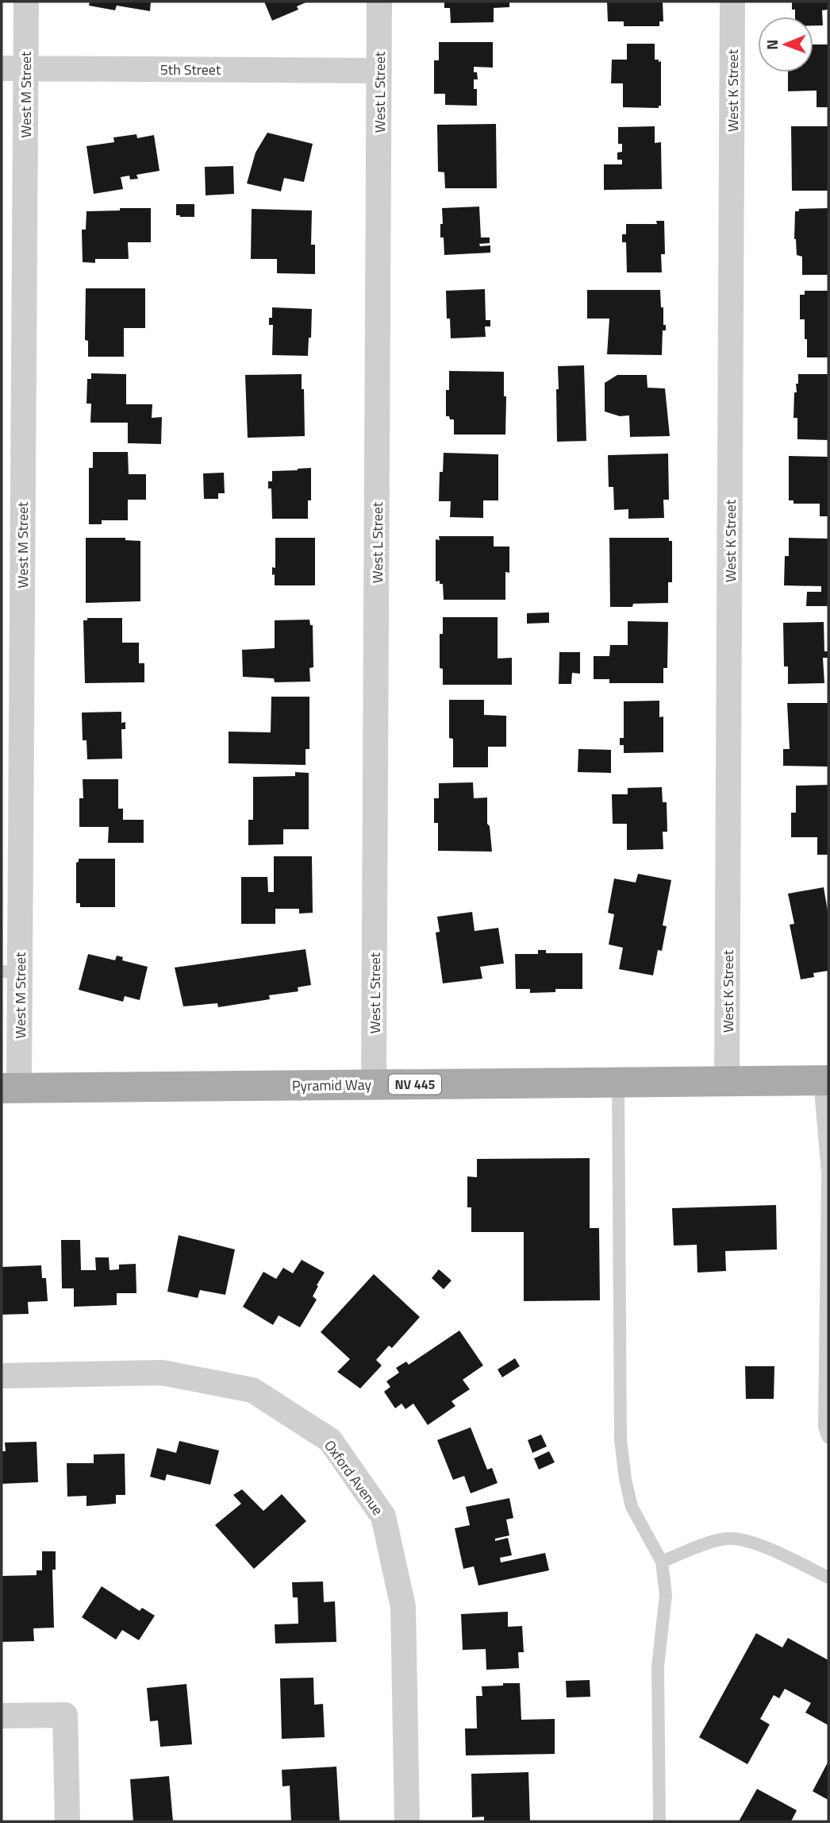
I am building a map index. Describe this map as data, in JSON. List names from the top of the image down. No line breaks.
{"streets":{"main road":["NV 445","Pyramid Way"],"street":["5th Street","West K Street","West L Street","West M Street","Oxford Avenue"]},"crossings":[["5th Street","West L Street"],["5th Street","West M Street"],["West K Street","Pyramid Way"],["West L Street","Pyramid Way"],["West M Street","Pyramid Way"]],"north":"left"}
